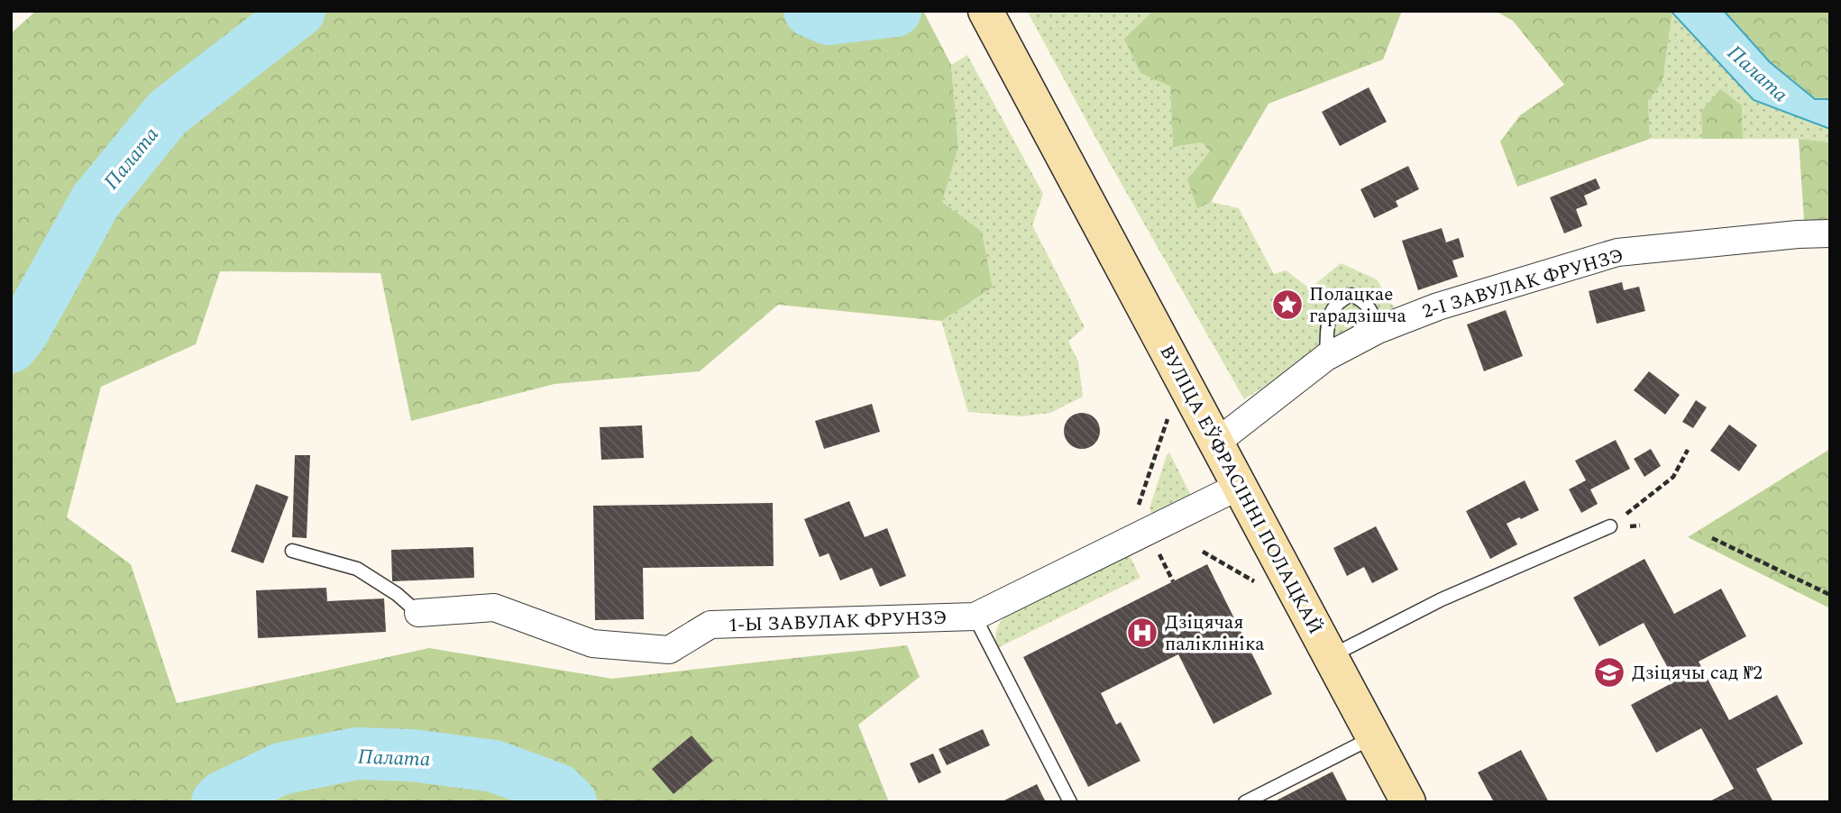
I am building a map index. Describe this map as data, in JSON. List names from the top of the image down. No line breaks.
{"streets":{"main road":["ВУЛІЦА ЕЎФРАСІННІ ПОЛАЦКАЙ"],"street":["2-І ЗАВУЛАК ФРУНЗЭ","1-Ы ЗАВУЛАК ФРУНЗЭ"]},"crossings":[["2-І ЗАВУЛАК ФРУНЗЭ","ВУЛІЦА ЕЎФРАСІННІ ПОЛАЦКАЙ"],["ВУЛІЦА ЕЎФРАСІННІ ПОЛАЦКАЙ","1-Ы ЗАВУЛАК ФРУНЗЭ"]],"water":["Палата"],"places":{"place":["Полацкае гарадзішча"],"hospital":["Дзіцячая паліклініка"],"school or university":["Дзіцячы сад №2"]}}
